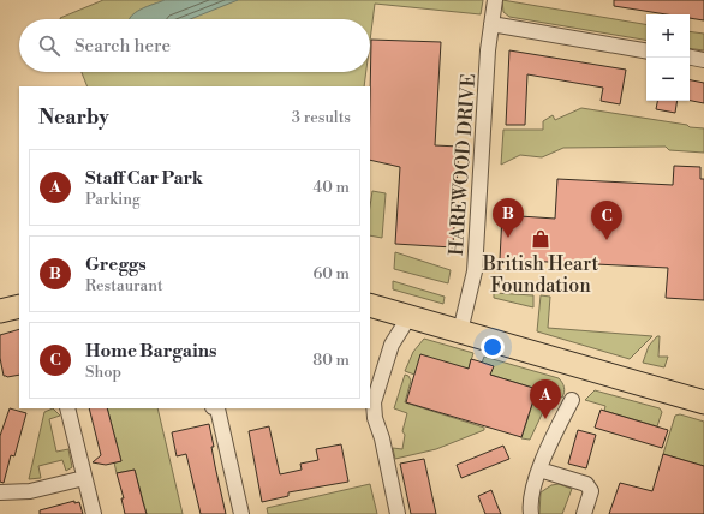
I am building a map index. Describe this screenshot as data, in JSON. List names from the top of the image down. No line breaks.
{"streets":{"street":["HAREWOOD DRIVE"]},"places":{"shop":["British Heart Foundation"]},"page":{"map_buttons":["+","−"],"search":"Search here","heading":["Nearby","3 results"],"list":[{"mark":"A","name":"Staff Car Park","note":"Parking","value":"40 m"},{"mark":"B","name":"Greggs","note":"Restaurant","value":"60 m"},{"mark":"C","name":"Home Bargains","note":"Shop","value":"80 m"}],"pins":["B","C","A"]}}
